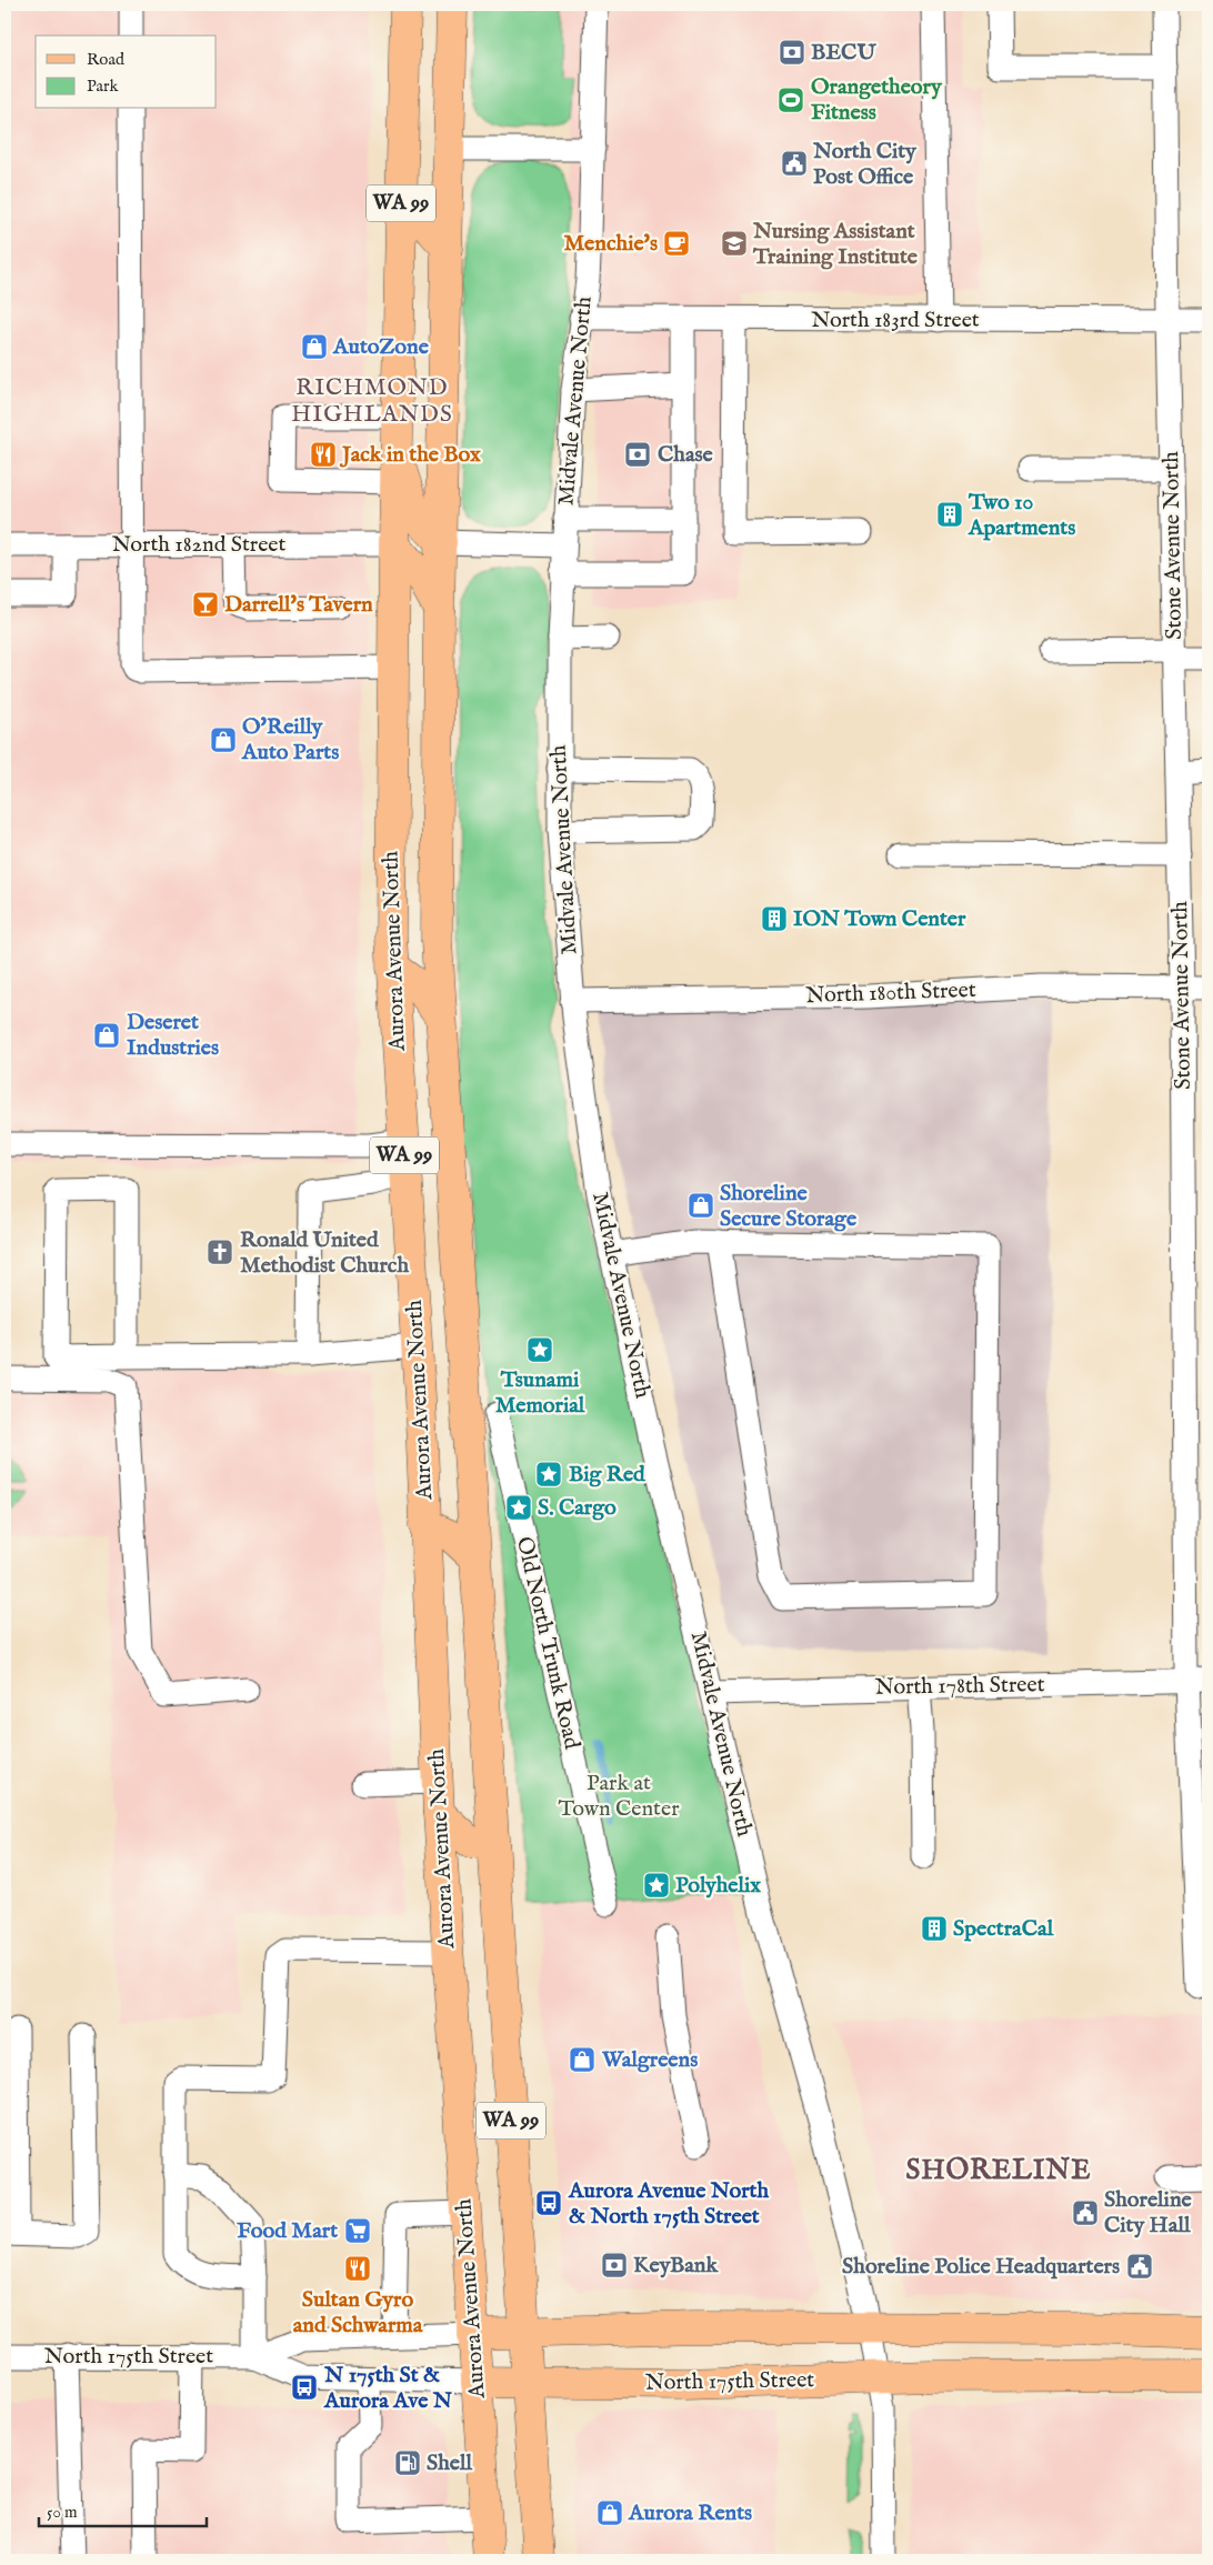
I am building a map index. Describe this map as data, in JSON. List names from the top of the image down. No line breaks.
{"streets":{"main road":["WA 99","Aurora Avenue North","North 175th Street"],"street":["North 183rd Street","Midvale Avenue North","North 182nd Street","Stone Avenue North","North 180th Street","Old North Trunk Road","North 178th Street"]},"crossings":[["North 183rd Street","Midvale Avenue North"],["North 183rd Street","Stone Avenue North"],["Midvale Avenue North","North 180th Street"],["Midvale Avenue North","North 178th Street"],["Midvale Avenue North","North 175th Street"],["North 182nd Street","Aurora Avenue North"],["Stone Avenue North","North 180th Street"],["Stone Avenue North","North 178th Street"],["Aurora Avenue North","North 175th Street"]],"districts":["RICHMOND HIGHLANDS","SHORELINE"],"parks":["Park at Town Center"],"places":{"bank":["BECU","Chase","KeyBank"],"sports":["Orangetheory Fitness"],"public building":["North City Post Office","Shoreline City Hall","Shoreline Police Headquarters"],"cafe":["Menchie's"],"school or university":["Nursing Assistant Training Institute"],"shop":["AutoZone","O'Reilly Auto Parts","Deseret Industries","Shoreline Secure Storage","Walgreens","Aurora Rents"],"restaurant":["Jack in the Box","Sultan Gyro and Schwarma"],"building":["Two 10 Apartments","ION Town Center","SpectraCal"],"bar":["Darrell's Tavern"],"church":["Ronald United Methodist Church"],"place":["Tsunami Memorial","Big Red","S. Cargo","Polyhelix"],"bus stop":["Aurora Avenue North & North 175th Street","N 175th St & Aurora Ave N"],"supermarket":["Food Mart"],"fuel station":["Shell"]},"legend":["Road","Park"],"scale_bar":"50 m"}
